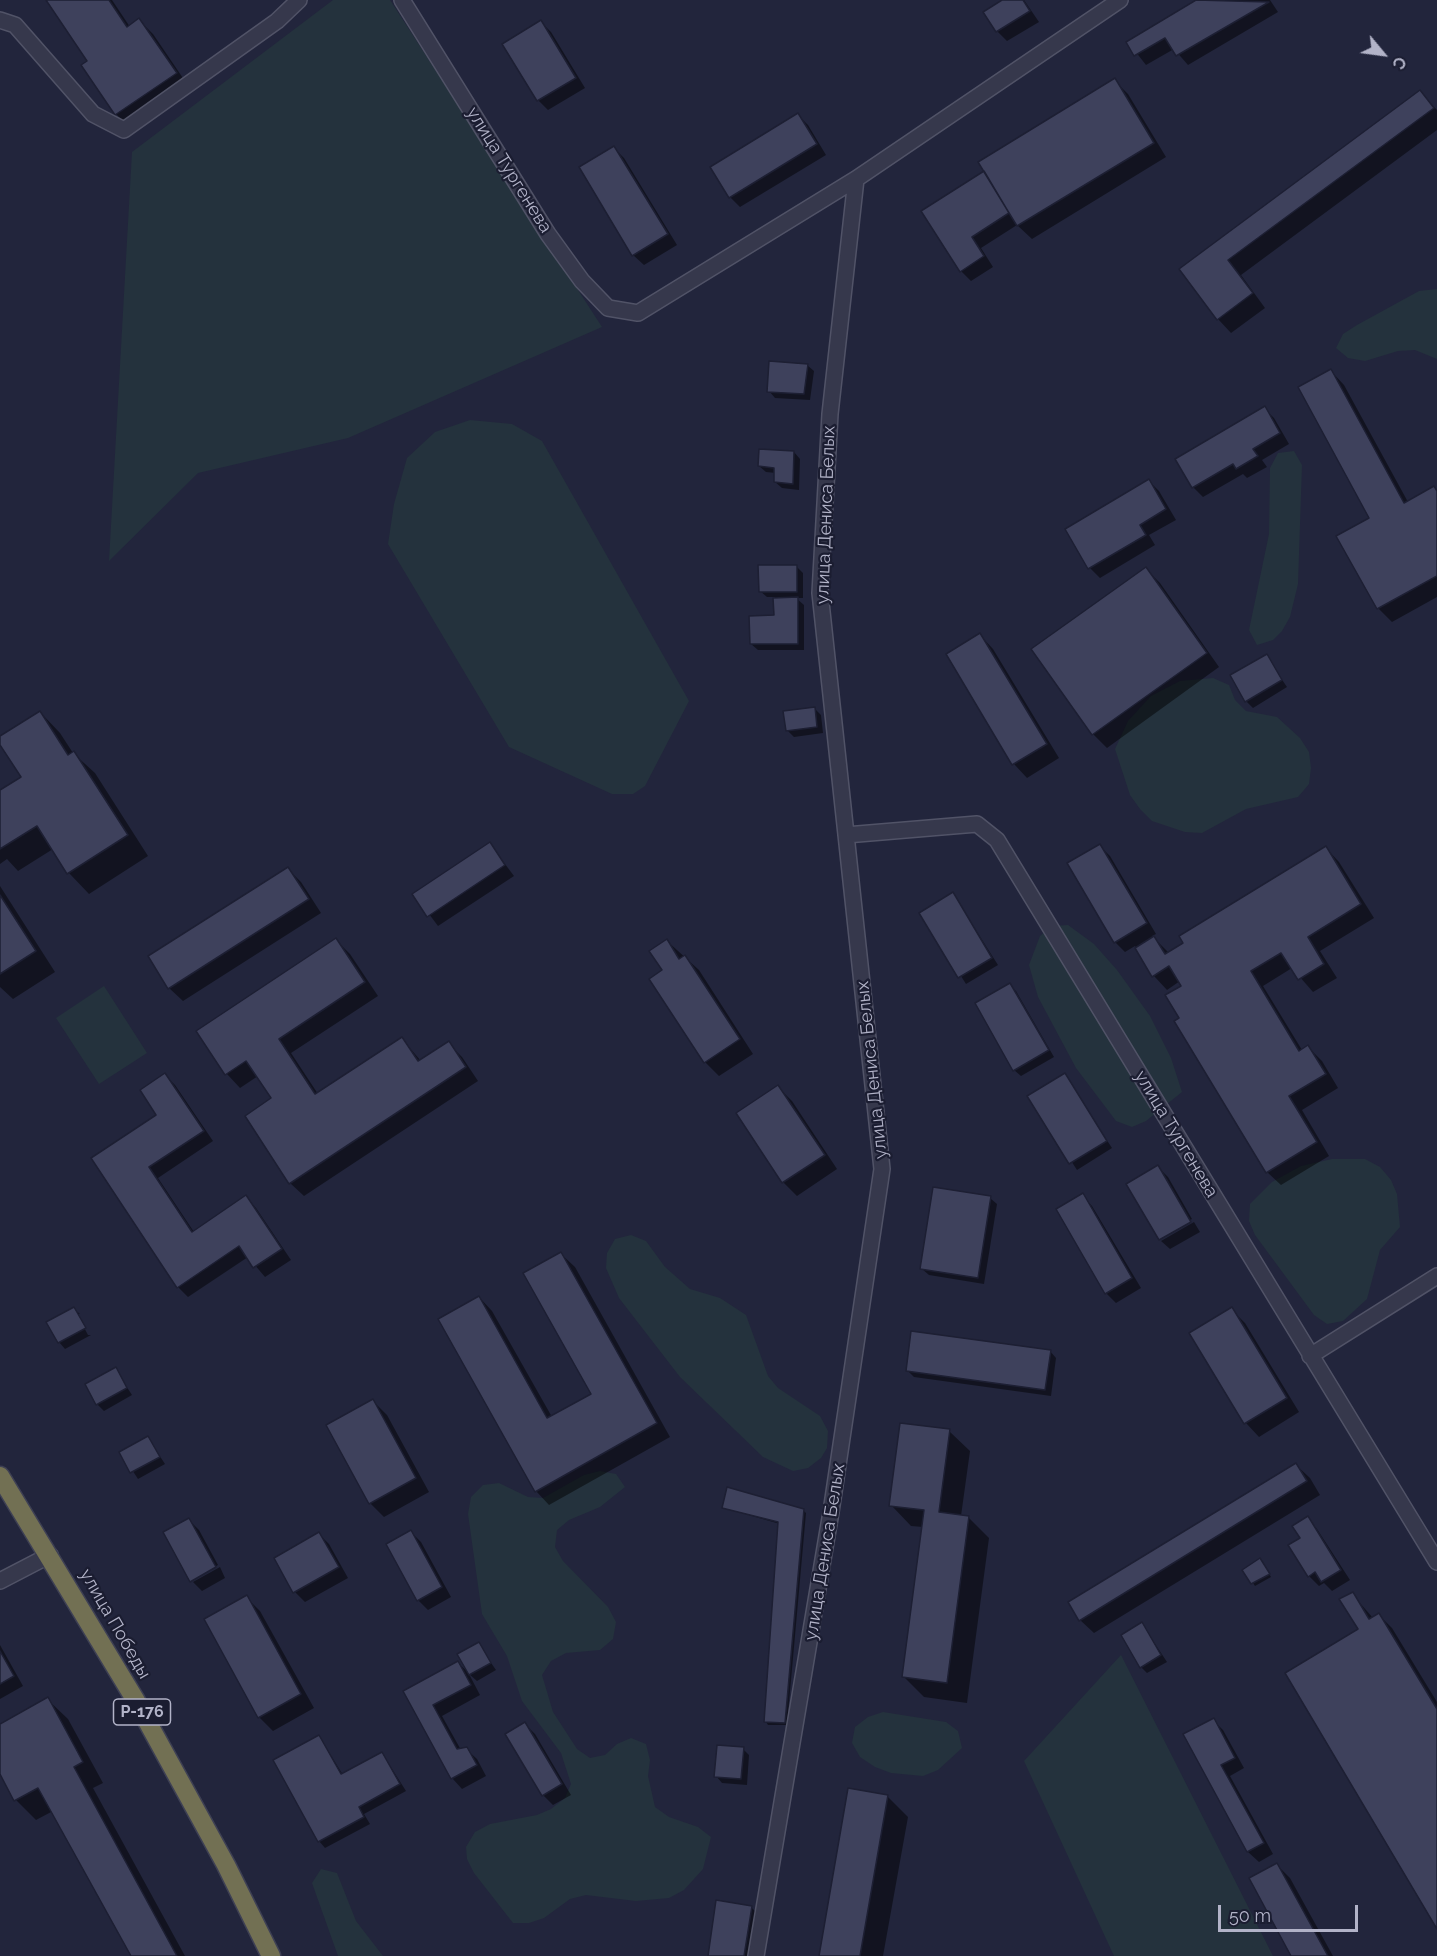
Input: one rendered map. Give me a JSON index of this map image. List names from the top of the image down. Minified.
{"streets":{"highway":["улица Победы","Р-176"],"street":["улица Тургенева","улица Дениса Белых"]},"crossings":[["улица Тургенева","улица Дениса Белых"]],"scale_bar":"50 m","north":"bottom right"}
